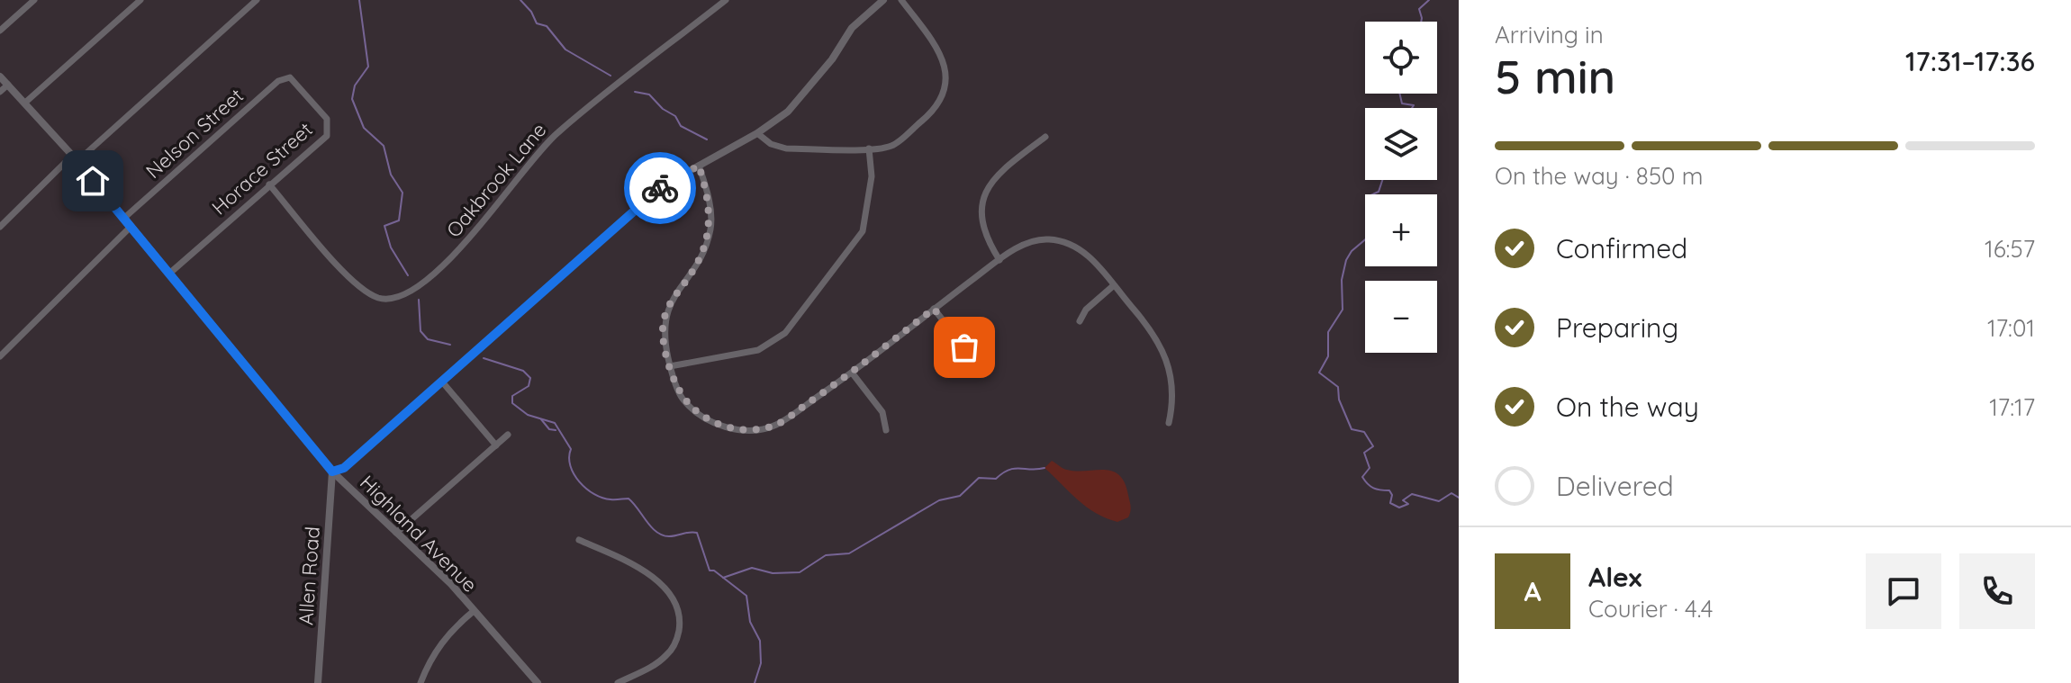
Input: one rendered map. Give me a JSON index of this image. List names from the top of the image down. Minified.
{"streets":{"street":["Nelson Street","Horace Street","Oakbrook Lane","Highland Avenue","Allen Road"]},"crossings":[["Nelson Street","Horace Street"],["Nelson Street","Highland Avenue"],["Horace Street","Oakbrook Lane"],["Horace Street","Highland Avenue"],["Highland Avenue","Allen Road"]],"page":{"heading":["5 min","Arriving in","17:31–17:36"],"panel":["Alex","Courier · 4.4"],"map_buttons":["+","−"],"bar":"On the way · 850 m","list":[["Confirmed","16:57"],["Preparing","17:01"],["On the way","17:17"],"Delivered"],"round":"A"}}
